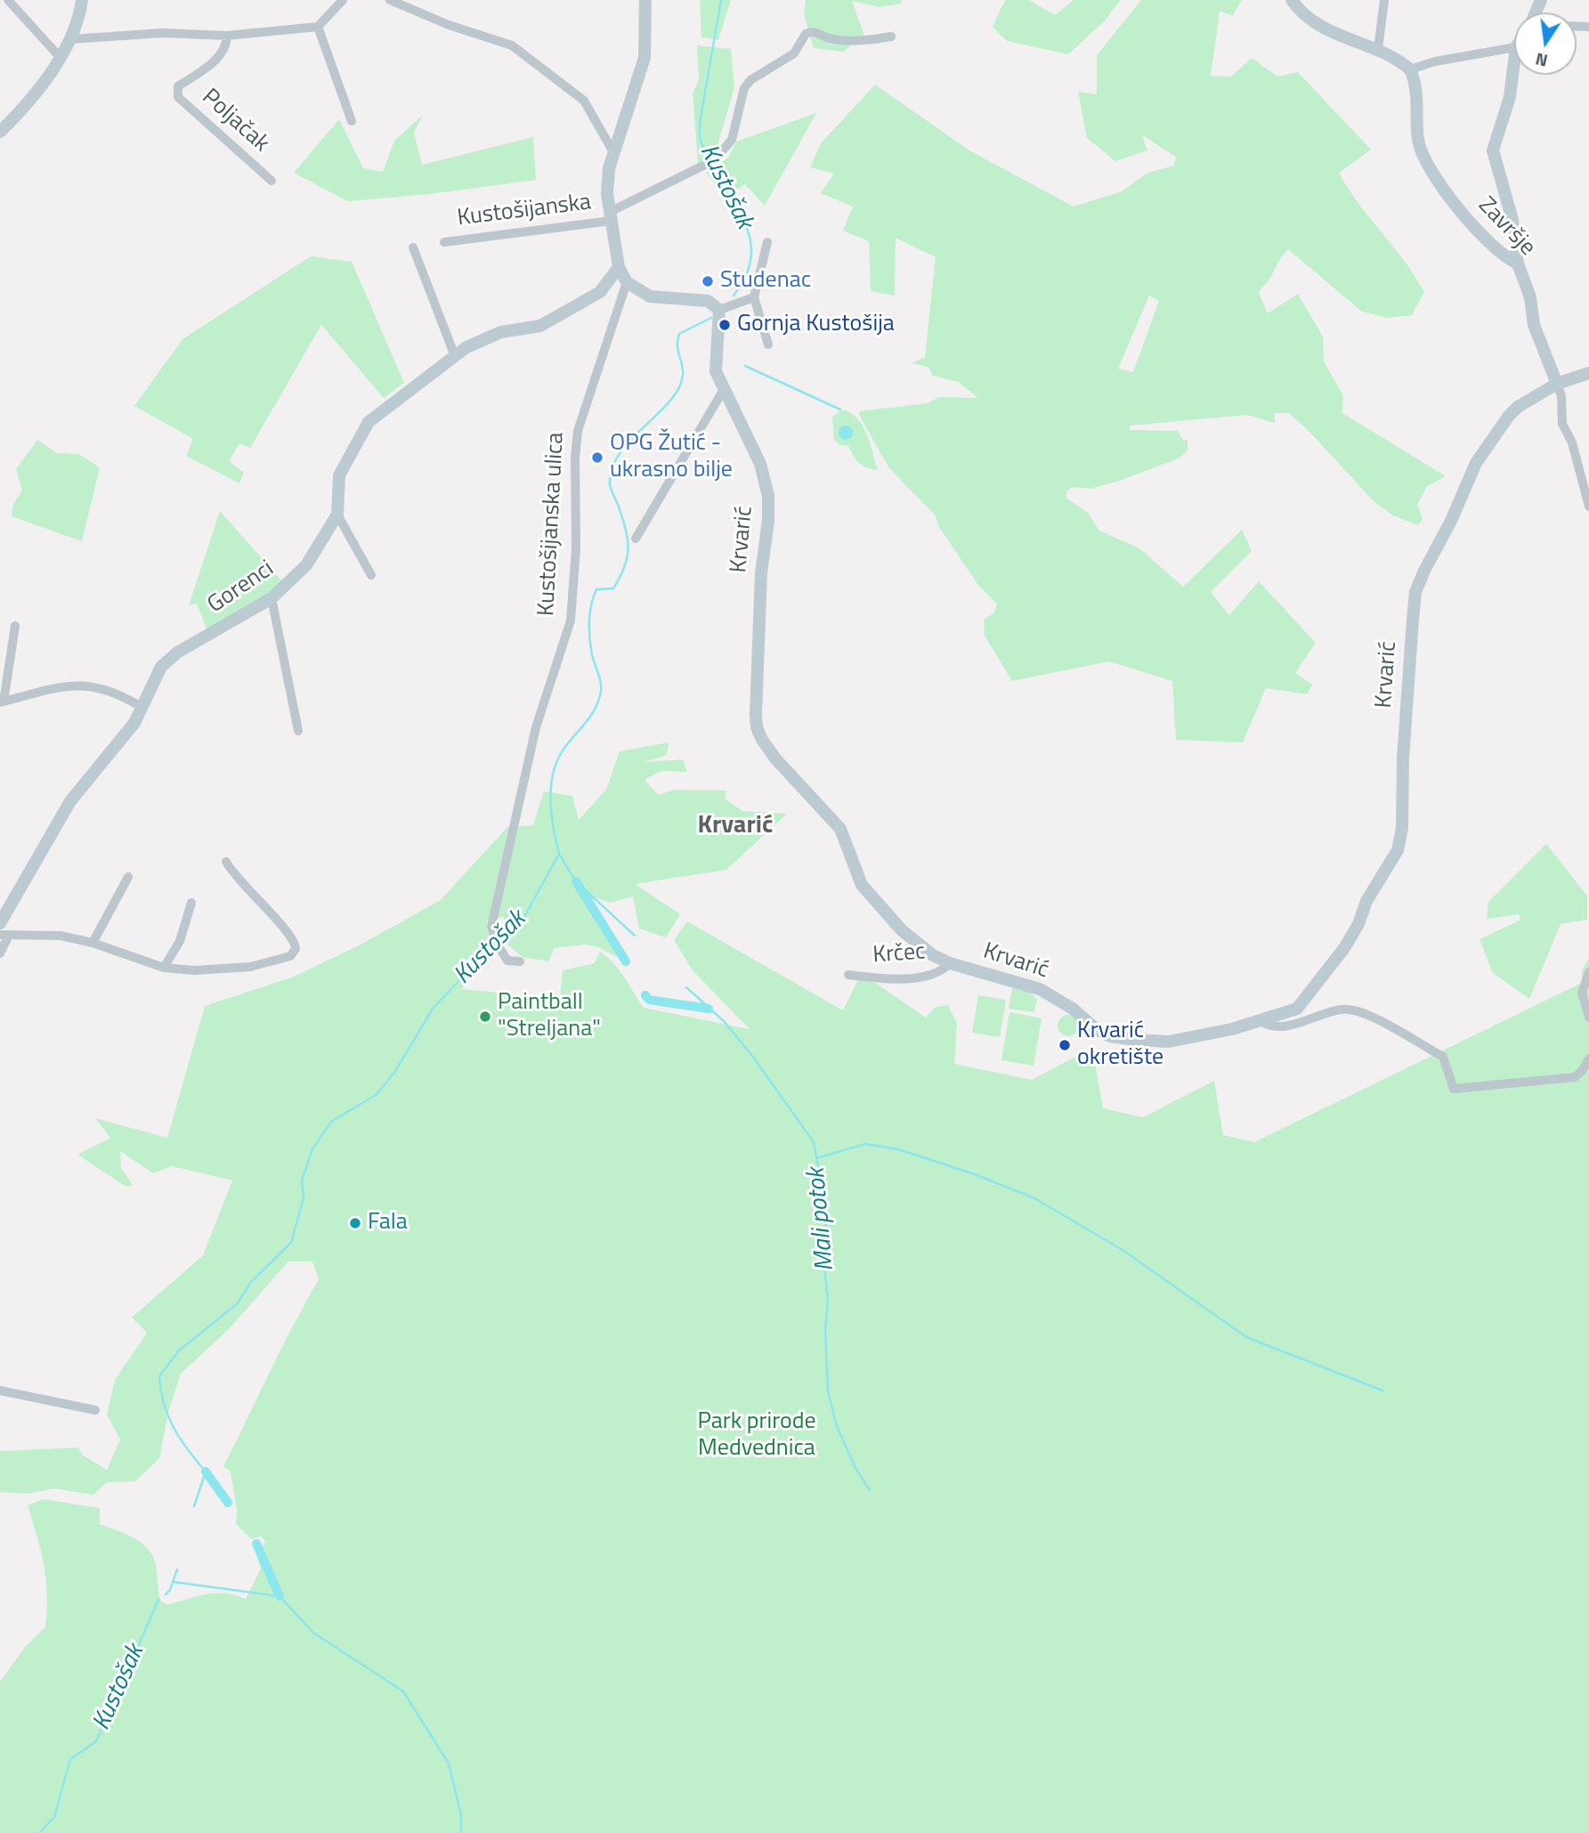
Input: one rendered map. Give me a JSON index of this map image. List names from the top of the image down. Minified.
{"streets":{"street":["Poljačak","Kustošijanska","Završje","Kustošijanska ulica","Krvarić","Gorenci","Krčec"]},"crossings":[["Završje","Krvarić"],["Krvarić","Krčec"]],"districts":["Krvarić"],"water":["Kustošak","Mali potok"],"parks":["Park prirode Medvednica"],"places":["Studenac","Gornja Kustošija","OPG Žutić - ukrasno bilje","Paintball \"Streljana\"","Krvarić okretište","Fala"],"north":"bottom"}
